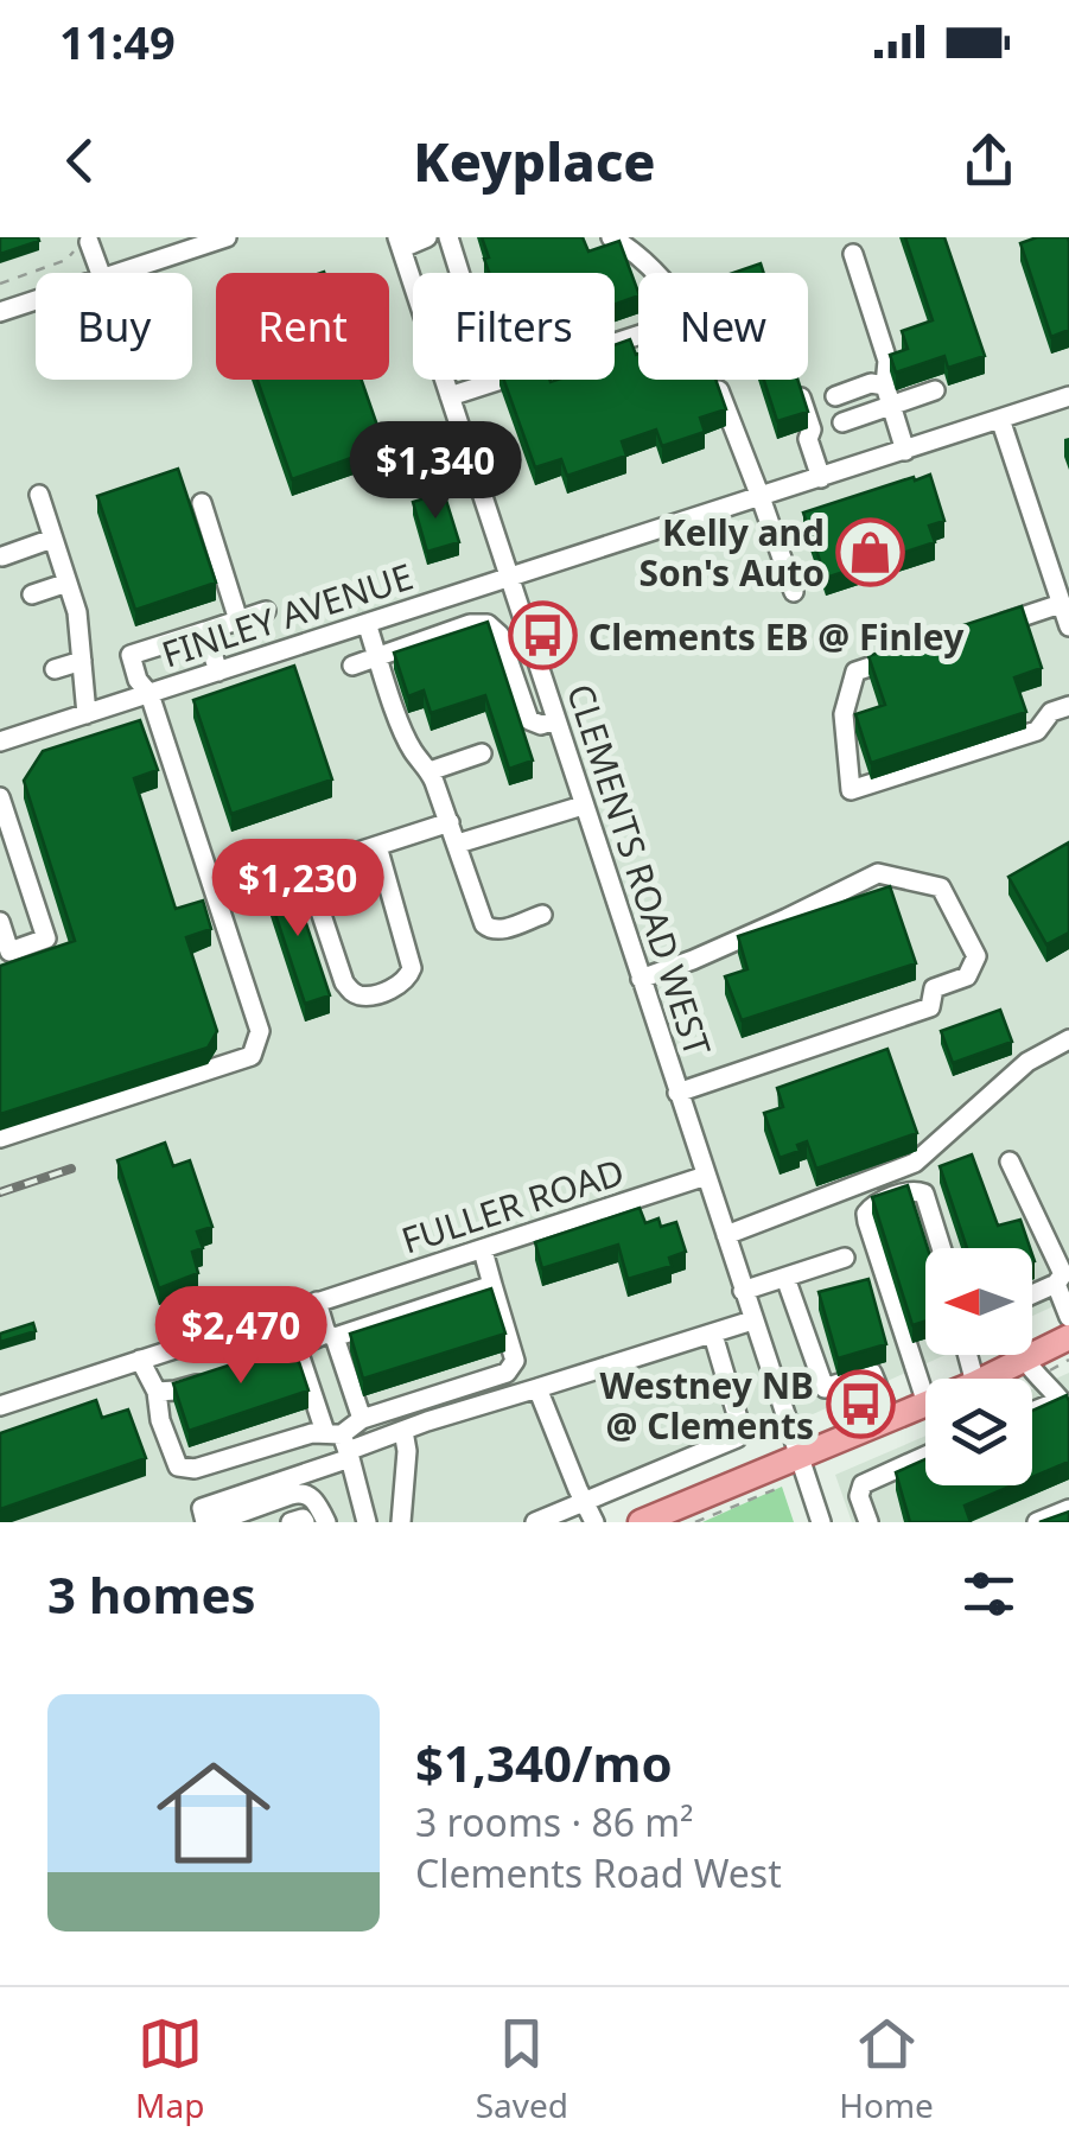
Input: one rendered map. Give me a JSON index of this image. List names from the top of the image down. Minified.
{"streets":{"street":["FINLEY AVENUE","CLEMENTS ROAD WEST","FULLER ROAD"]},"crossings":[["FINLEY AVENUE","CLEMENTS ROAD WEST"],["CLEMENTS ROAD WEST","FULLER ROAD"]],"places":{"shop":["Kelly and Son's Auto"],"bus stop":["Clements EB @ Finley","Westney NB @ Clements"]},"north":"left","page":{"status":"11:49","header":"Keyplace","chip":["Buy","Rent","Filters","New"],"price":["$1,340","$1,230","$2,470"],"heading":"3 homes","list":[{"name":"$1,340/mo","note":"3 rooms · 86 m² · Clements Road West"}],"tabs":["Map","Saved","Home"]}}
